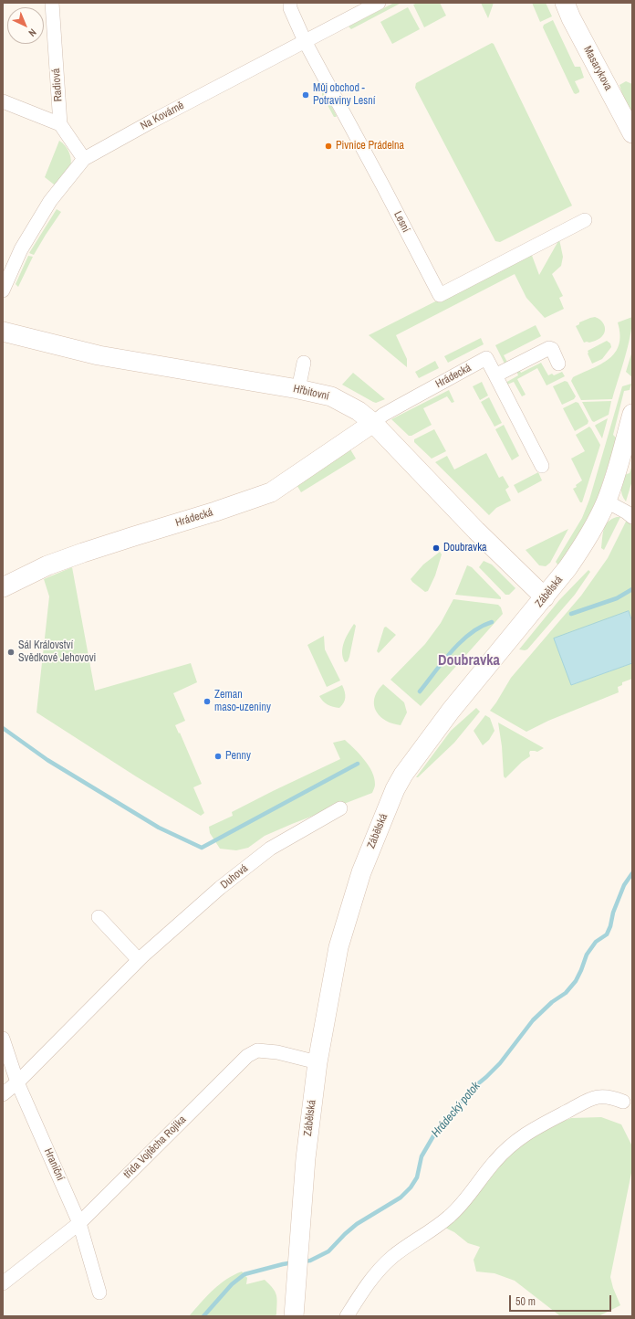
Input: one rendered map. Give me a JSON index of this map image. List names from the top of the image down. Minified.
{"streets":{"main road":["Masarykova","Hrádecká","Hřbitovní","Zábělská"],"street":["Radiová","Na Kovárně","Lesní","Duhová","třída Vojtěcha Rojíka","Hraniční"]},"crossings":[["Na Kovárně","Lesní"],["Hrádecká","Hřbitovní"],["Hřbitovní","Zábělská"],["Zábělská","třída Vojtěcha Rojíka"],["Duhová","Hraniční"],["třída Vojtěcha Rojíka","Hraniční"]],"districts":["Doubravka"],"water":["Hrádecký potok"],"places":["Můj obchod - Potraviny Lesní","Pivnice Prádelna","Doubravka","Sál Království Svědkové Jehovovi","Zeman maso-uzeniny","Penny"],"scale_bar":"50 m","north":"bottom right"}
